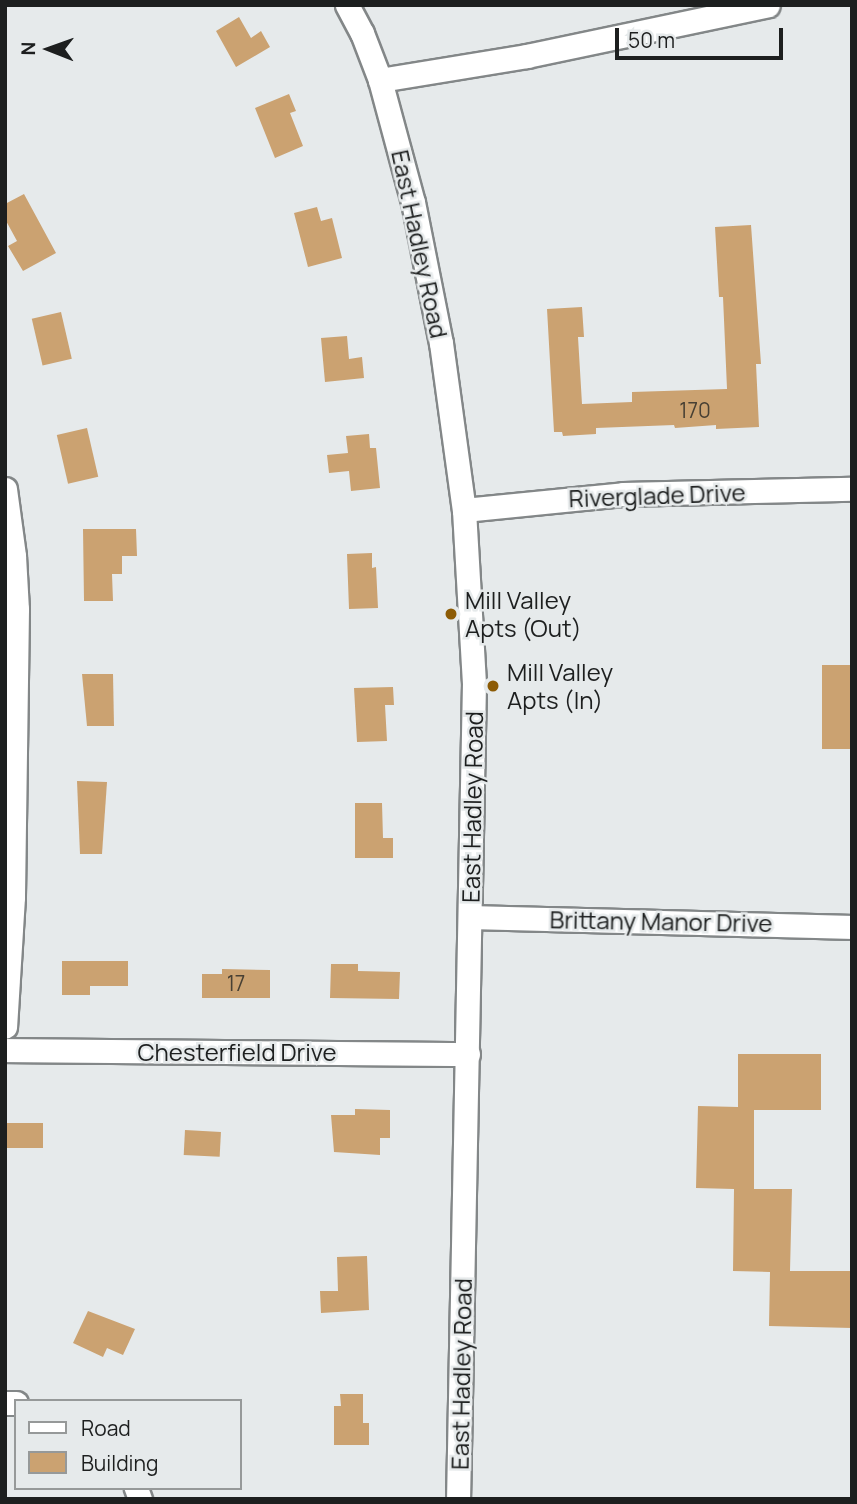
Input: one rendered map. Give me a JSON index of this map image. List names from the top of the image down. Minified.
{"streets":{"street":["East Hadley Road","Riverglade Drive","Brittany Manor Drive","Chesterfield Drive"]},"crossings":[["East Hadley Road","Riverglade Drive"],["East Hadley Road","Brittany Manor Drive"],["East Hadley Road","Chesterfield Drive"]],"places":["Mill Valley Apts (Out)","Mill Valley Apts (In)"],"house_numbers":["170","17"],"legend":["Road","Building"],"scale_bar":"50 m","north":"left"}
